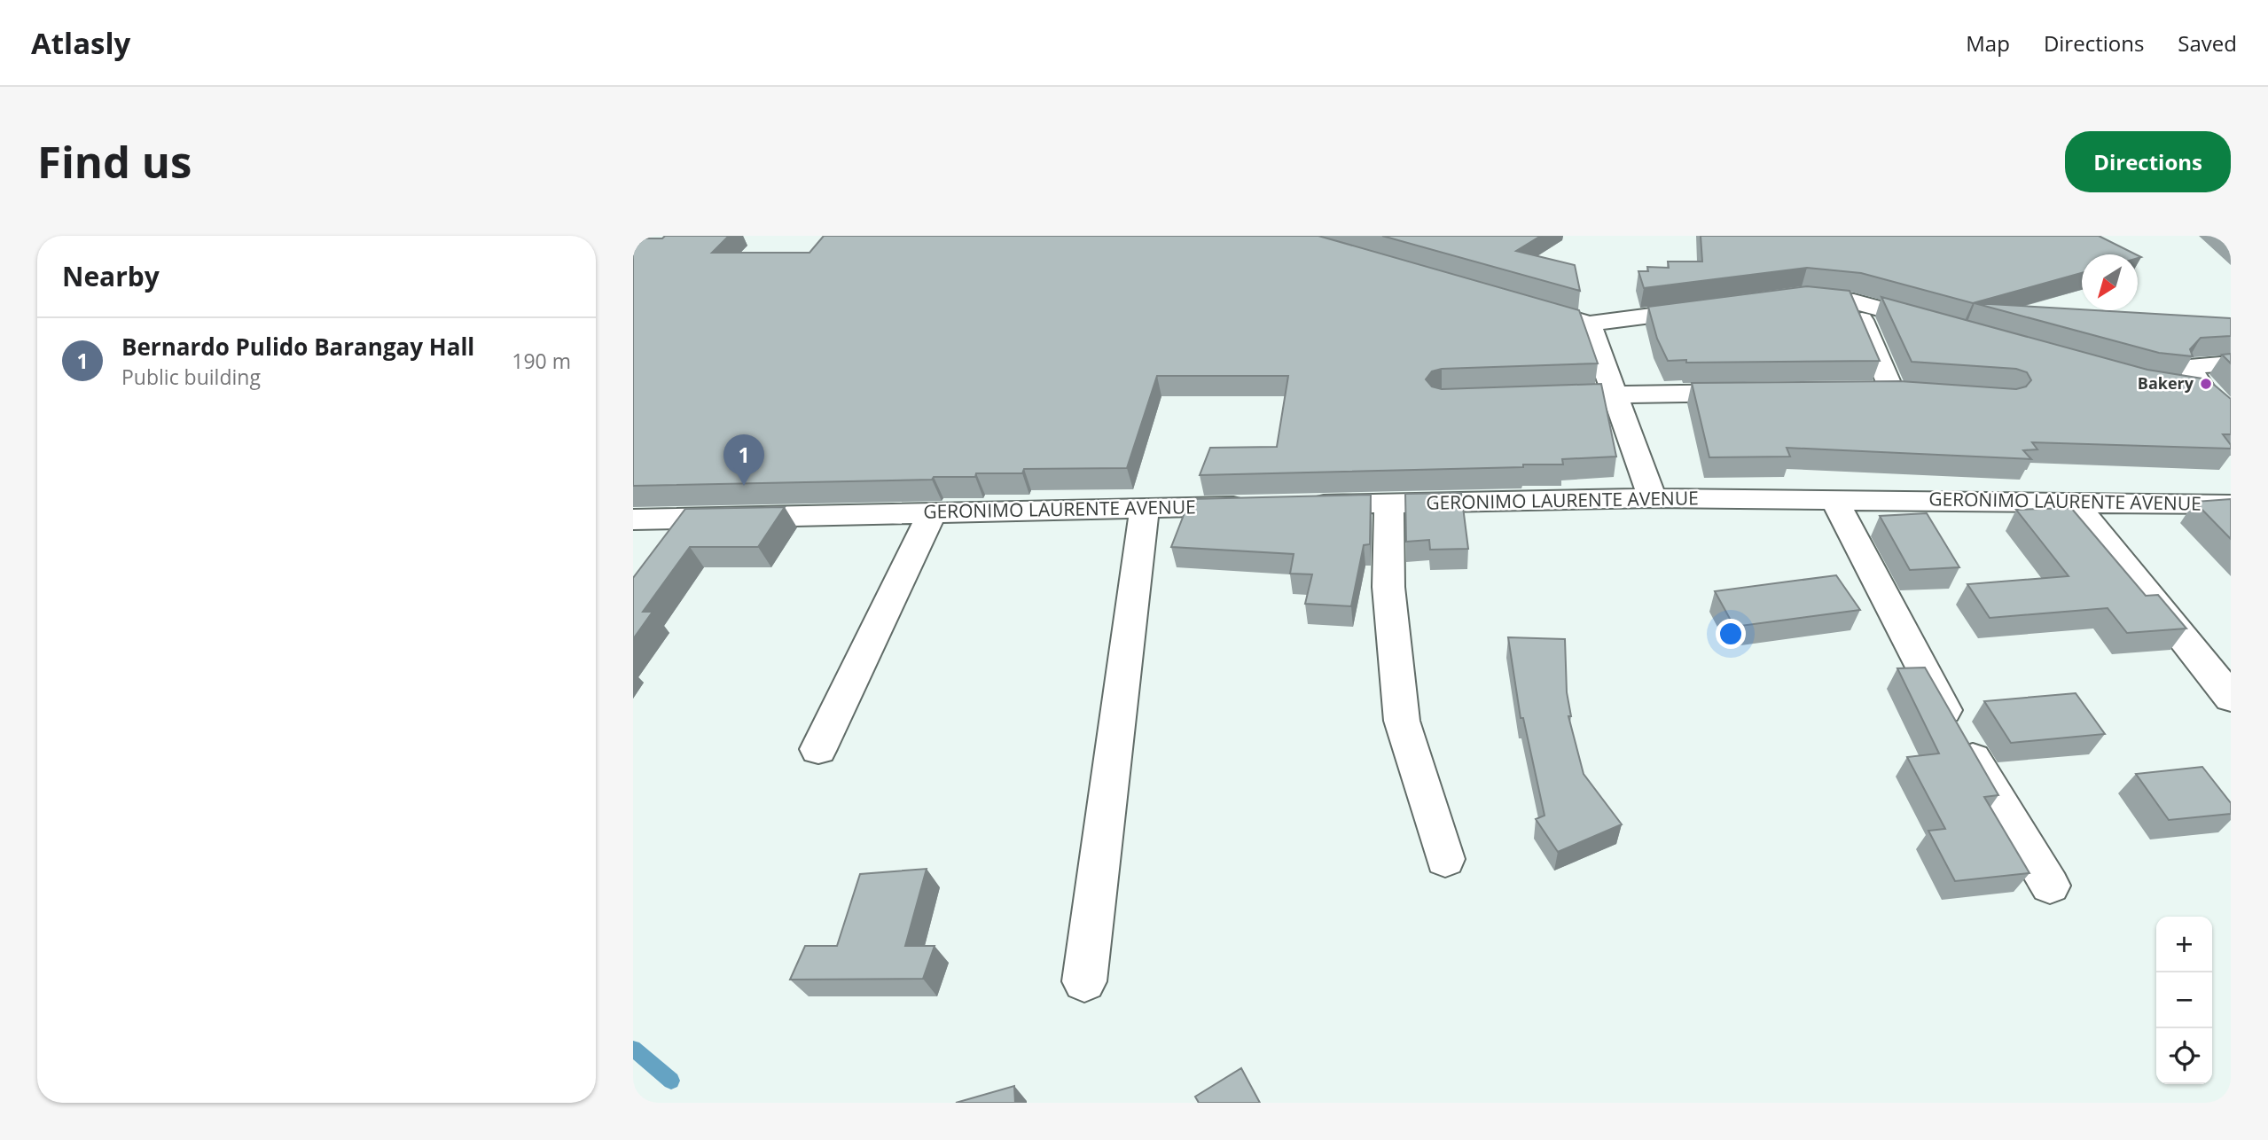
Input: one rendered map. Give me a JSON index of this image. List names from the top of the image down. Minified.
{"streets":{"street":["GERONIMO LAURENTE AVENUE"]},"places":["Bakery"],"north":"bottom left","page":{"header":"Atlasly","nav":["Map","Directions","Saved"],"buttons":"Directions","title":"Find us","heading":"Nearby","list":[{"mark":"1","name":"Bernardo Pulido Barangay Hall","note":"Public building","value":"190 m"}],"pins":"1","map_buttons":["+","−"]}}
